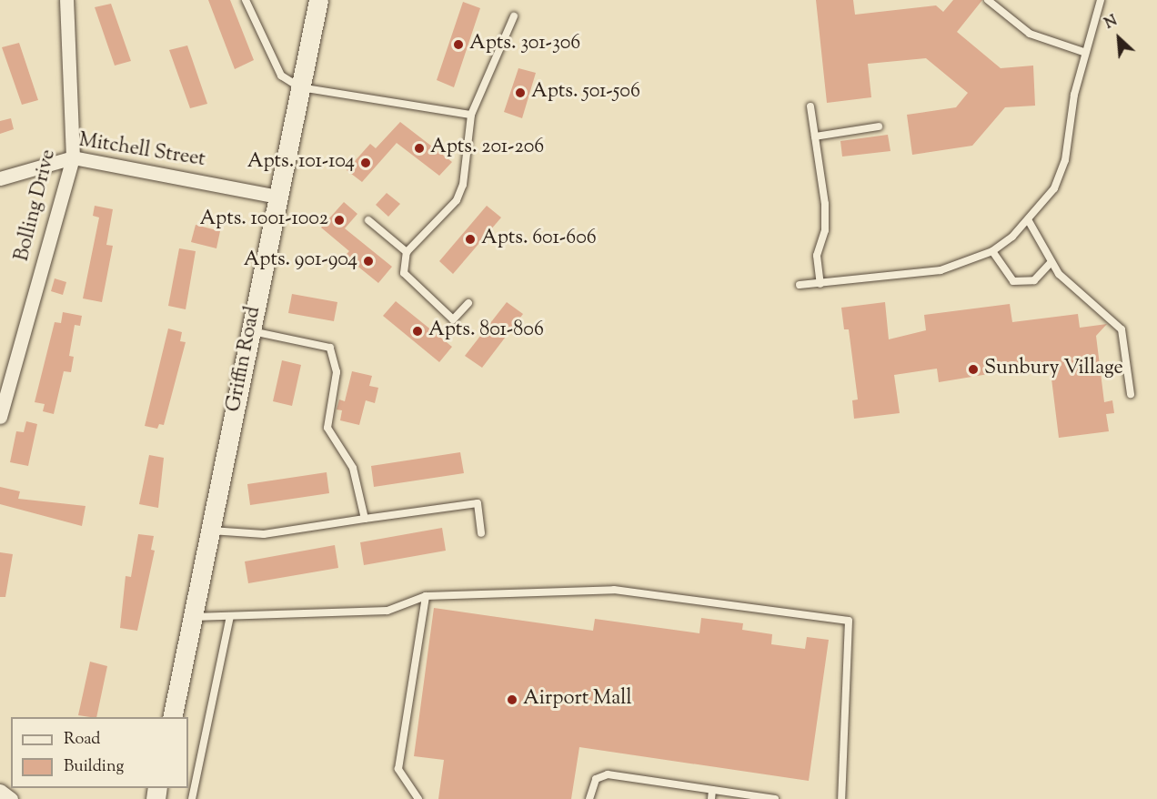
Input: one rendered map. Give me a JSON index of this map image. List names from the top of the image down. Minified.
{"streets":{"main road":["Griffin Road"],"street":["Mitchell Street","Bolling Drive"]},"crossings":[["Mitchell Street","Bolling Drive"],["Mitchell Street","Griffin Road"]],"places":["Apts. 301-306","Apts. 501-506","Apts. 201-206","Apts. 101-104","Apts. 1001-1002","Apts. 601-606","Apts. 901-904","Apts. 801-806","Sunbury Village","Airport Mall"],"legend":["Road","Building"],"north":"top left"}
